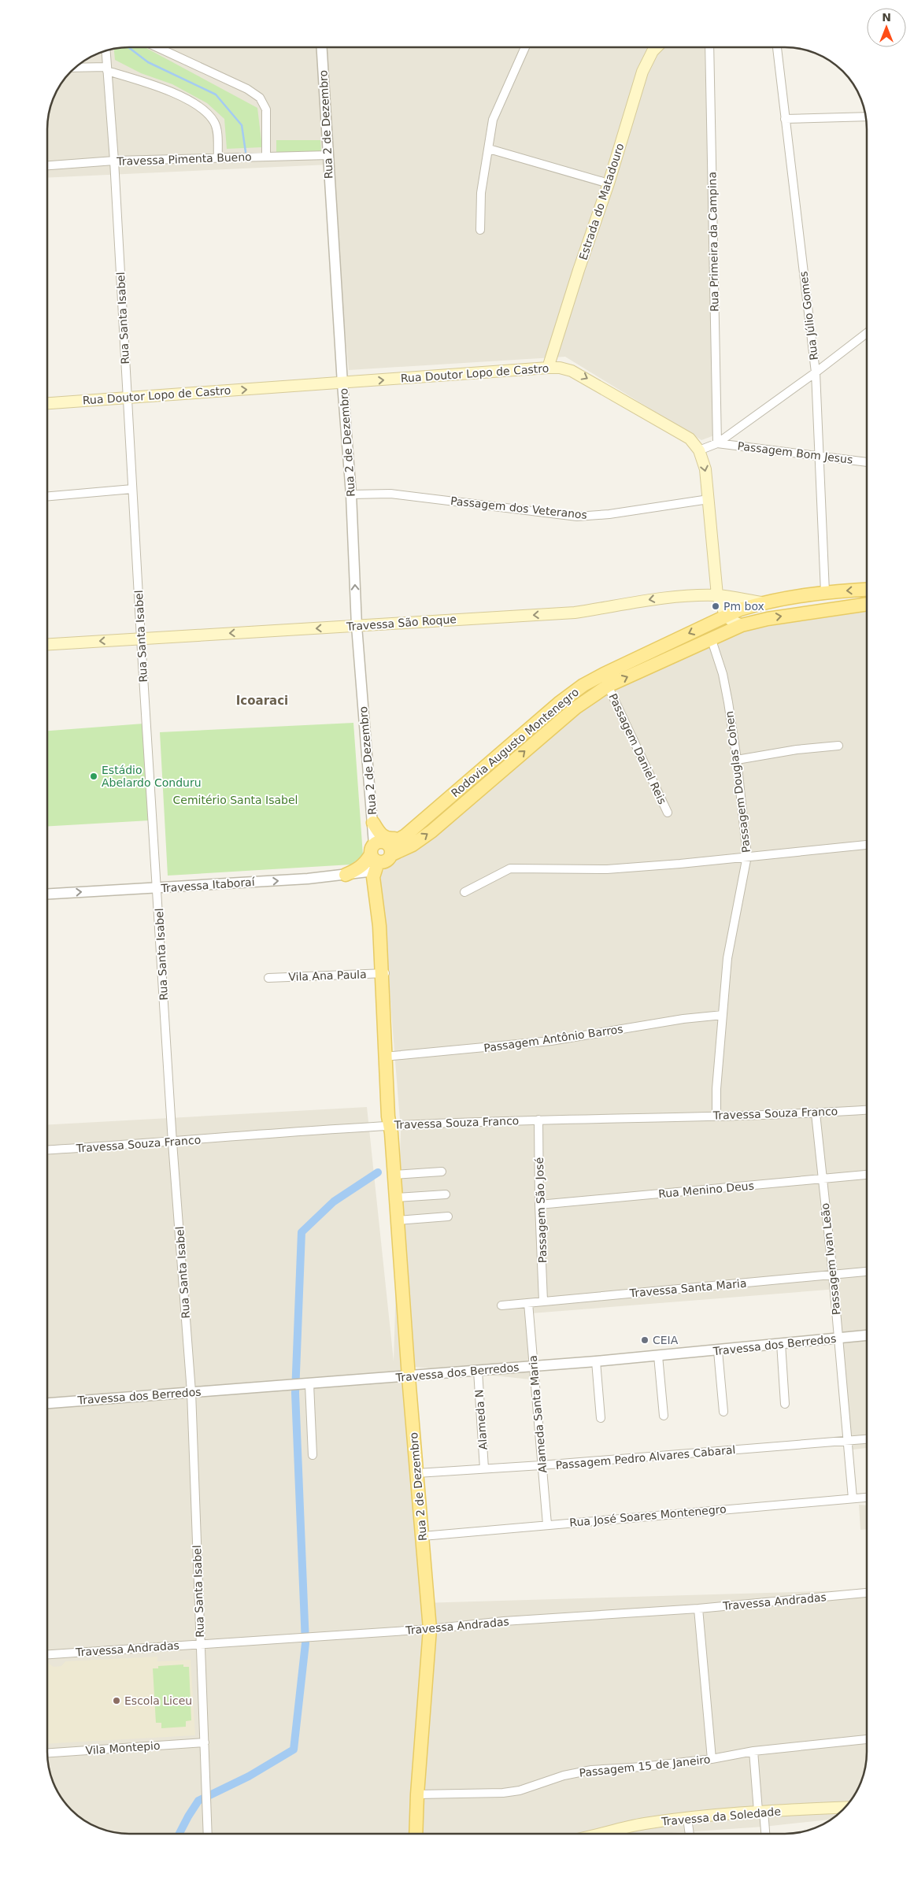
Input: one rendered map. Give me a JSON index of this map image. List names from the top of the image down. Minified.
{"streets":{"main road":["Rua 2 de Dezembro","Estrada do Matadouro","Rua Doutor Lopo de Castro","Travessa São Roque","Rodovia Augusto Montenegro","Travessa da Soledade"],"street":["Travessa Pimenta Bueno","Rua Primeira da Campina","Rua Júlio Gomes","Rua Santa Isabel","Passagem Bom Jesus","Passagem dos Veteranos","Passagem Daniel Reis","Passagem Douglas Cohen","Travessa Itaboraí","Vila Ana Paula","Passagem Antônio Barros","Travessa Souza Franco","Rua Menino Deus","Passagem São José","Passagem Ivan Leão","Travessa Santa Maria","Travessa dos Berredos","Alameda Santa Maria","Alameda N","Passagem Pedro Alvares Cabaral","Rua José Soares Montenegro","Travessa Andradas","Vila Montepio","Passagem 15 de Janeiro"]},"crossings":[["Rua 2 de Dezembro","Travessa Pimenta Bueno"],["Rua 2 de Dezembro","Rua Doutor Lopo de Castro"],["Rua 2 de Dezembro","Passagem dos Veteranos"],["Rua 2 de Dezembro","Travessa São Roque"],["Rua 2 de Dezembro","Vila Ana Paula"],["Rua 2 de Dezembro","Passagem Antônio Barros"],["Rua 2 de Dezembro","Travessa Souza Franco"],["Rua 2 de Dezembro","Travessa dos Berredos"],["Rua 2 de Dezembro","Passagem Pedro Alvares Cabaral"],["Rua 2 de Dezembro","Rua José Soares Montenegro"],["Rua 2 de Dezembro","Travessa Andradas"],["Rua 2 de Dezembro","Passagem 15 de Janeiro"],["Travessa Pimenta Bueno","Rua Santa Isabel"],["Estrada do Matadouro","Rua Doutor Lopo de Castro"],["Rua Primeira da Campina","Passagem Bom Jesus"],["Rua Júlio Gomes","Passagem Bom Jesus"],["Rua Júlio Gomes","Rodovia Augusto Montenegro"],["Rua Santa Isabel","Rua Doutor Lopo de Castro"],["Rua Santa Isabel","Travessa São Roque"],["Rua Santa Isabel","Travessa Itaboraí"],["Rua Santa Isabel","Travessa Souza Franco"],["Rua Santa Isabel","Travessa dos Berredos"],["Rua Santa Isabel","Travessa Andradas"],["Rua Santa Isabel","Vila Montepio"],["Rua Doutor Lopo de Castro","Passagem dos Veteranos"],["Rua Doutor Lopo de Castro","Travessa São Roque"],["Rua Doutor Lopo de Castro","Rodovia Augusto Montenegro"],["Travessa São Roque","Rodovia Augusto Montenegro"],["Rodovia Augusto Montenegro","Passagem Daniel Reis"],["Rodovia Augusto Montenegro","Passagem Douglas Cohen"],["Passagem Douglas Cohen","Passagem Antônio Barros"],["Passagem Douglas Cohen","Travessa Souza Franco"],["Travessa Souza Franco","Passagem São José"],["Travessa Souza Franco","Passagem Ivan Leão"],["Rua Menino Deus","Passagem São José"],["Rua Menino Deus","Passagem Ivan Leão"],["Passagem São José","Travessa Santa Maria"],["Passagem Ivan Leão","Travessa Santa Maria"],["Passagem Ivan Leão","Travessa dos Berredos"],["Passagem Ivan Leão","Passagem Pedro Alvares Cabaral"],["Passagem Ivan Leão","Rua José Soares Montenegro"],["Travessa Santa Maria","Alameda Santa Maria"],["Travessa dos Berredos","Alameda Santa Maria"],["Travessa dos Berredos","Alameda N"],["Alameda Santa Maria","Passagem Pedro Alvares Cabaral"],["Alameda Santa Maria","Rua José Soares Montenegro"],["Alameda N","Passagem Pedro Alvares Cabaral"]],"one_way":["Rua Doutor Lopo de Castro","Travessa São Roque","Travessa Itaboraí"],"districts":["Icoaraci"],"parks":["Cemitério Santa Isabel"],"places":["Pm box","Estádio Abelardo Conduru","CEIA","Escola Liceu"],"north":"top"}
